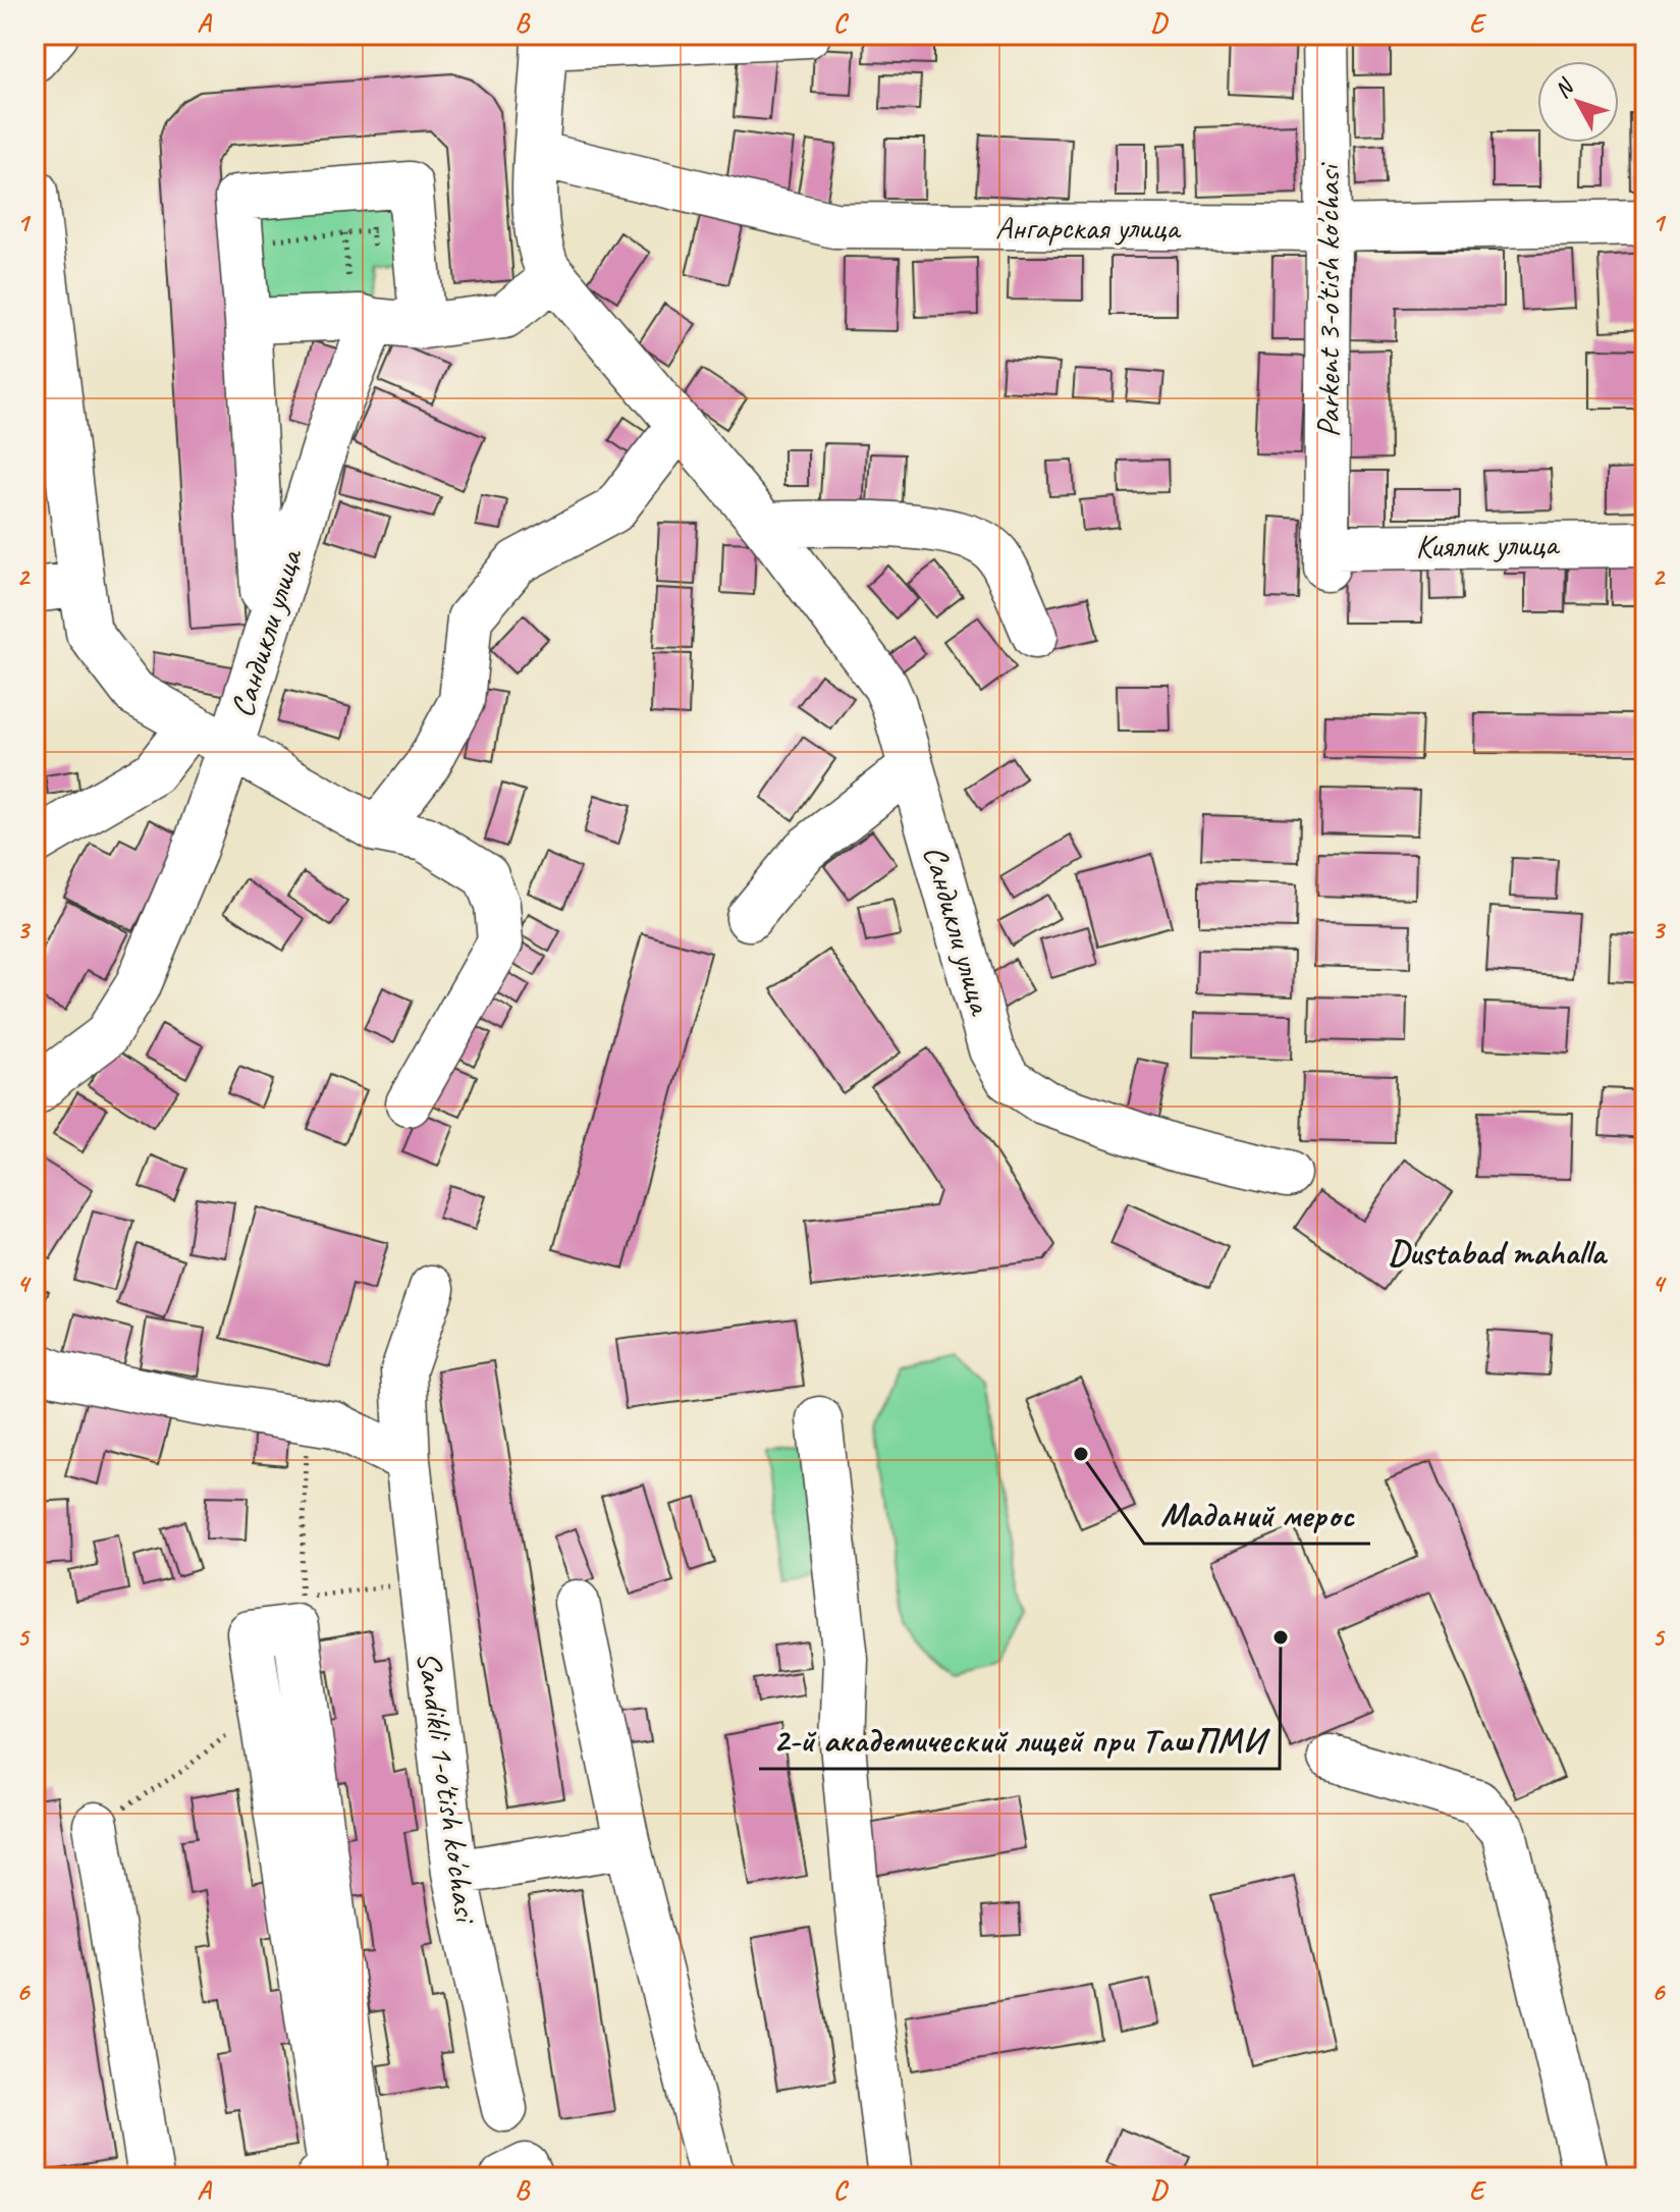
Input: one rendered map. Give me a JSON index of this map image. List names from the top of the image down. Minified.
{"streets":{"street":["Ангарская улица","Parkent 3-o'tish ko'chasi","Киялик улица","Сандикли улица","Sandikli 1-o'tish ko'chasi"]},"crossings":[["Ангарская улица","Parkent 3-o'tish ko'chasi"],["Ангарская улица","Сандикли улица"],["Parkent 3-o'tish ko'chasi","Киялик улица"]],"districts":["Dustabad mahalla"],"places":["Маданий мерос","2-й академический лицей при ТашПМИ"],"north":"top left","grid":{"columns":["A","B","C","D","E"],"rows":["1","2","3","4","5","6"]}}
